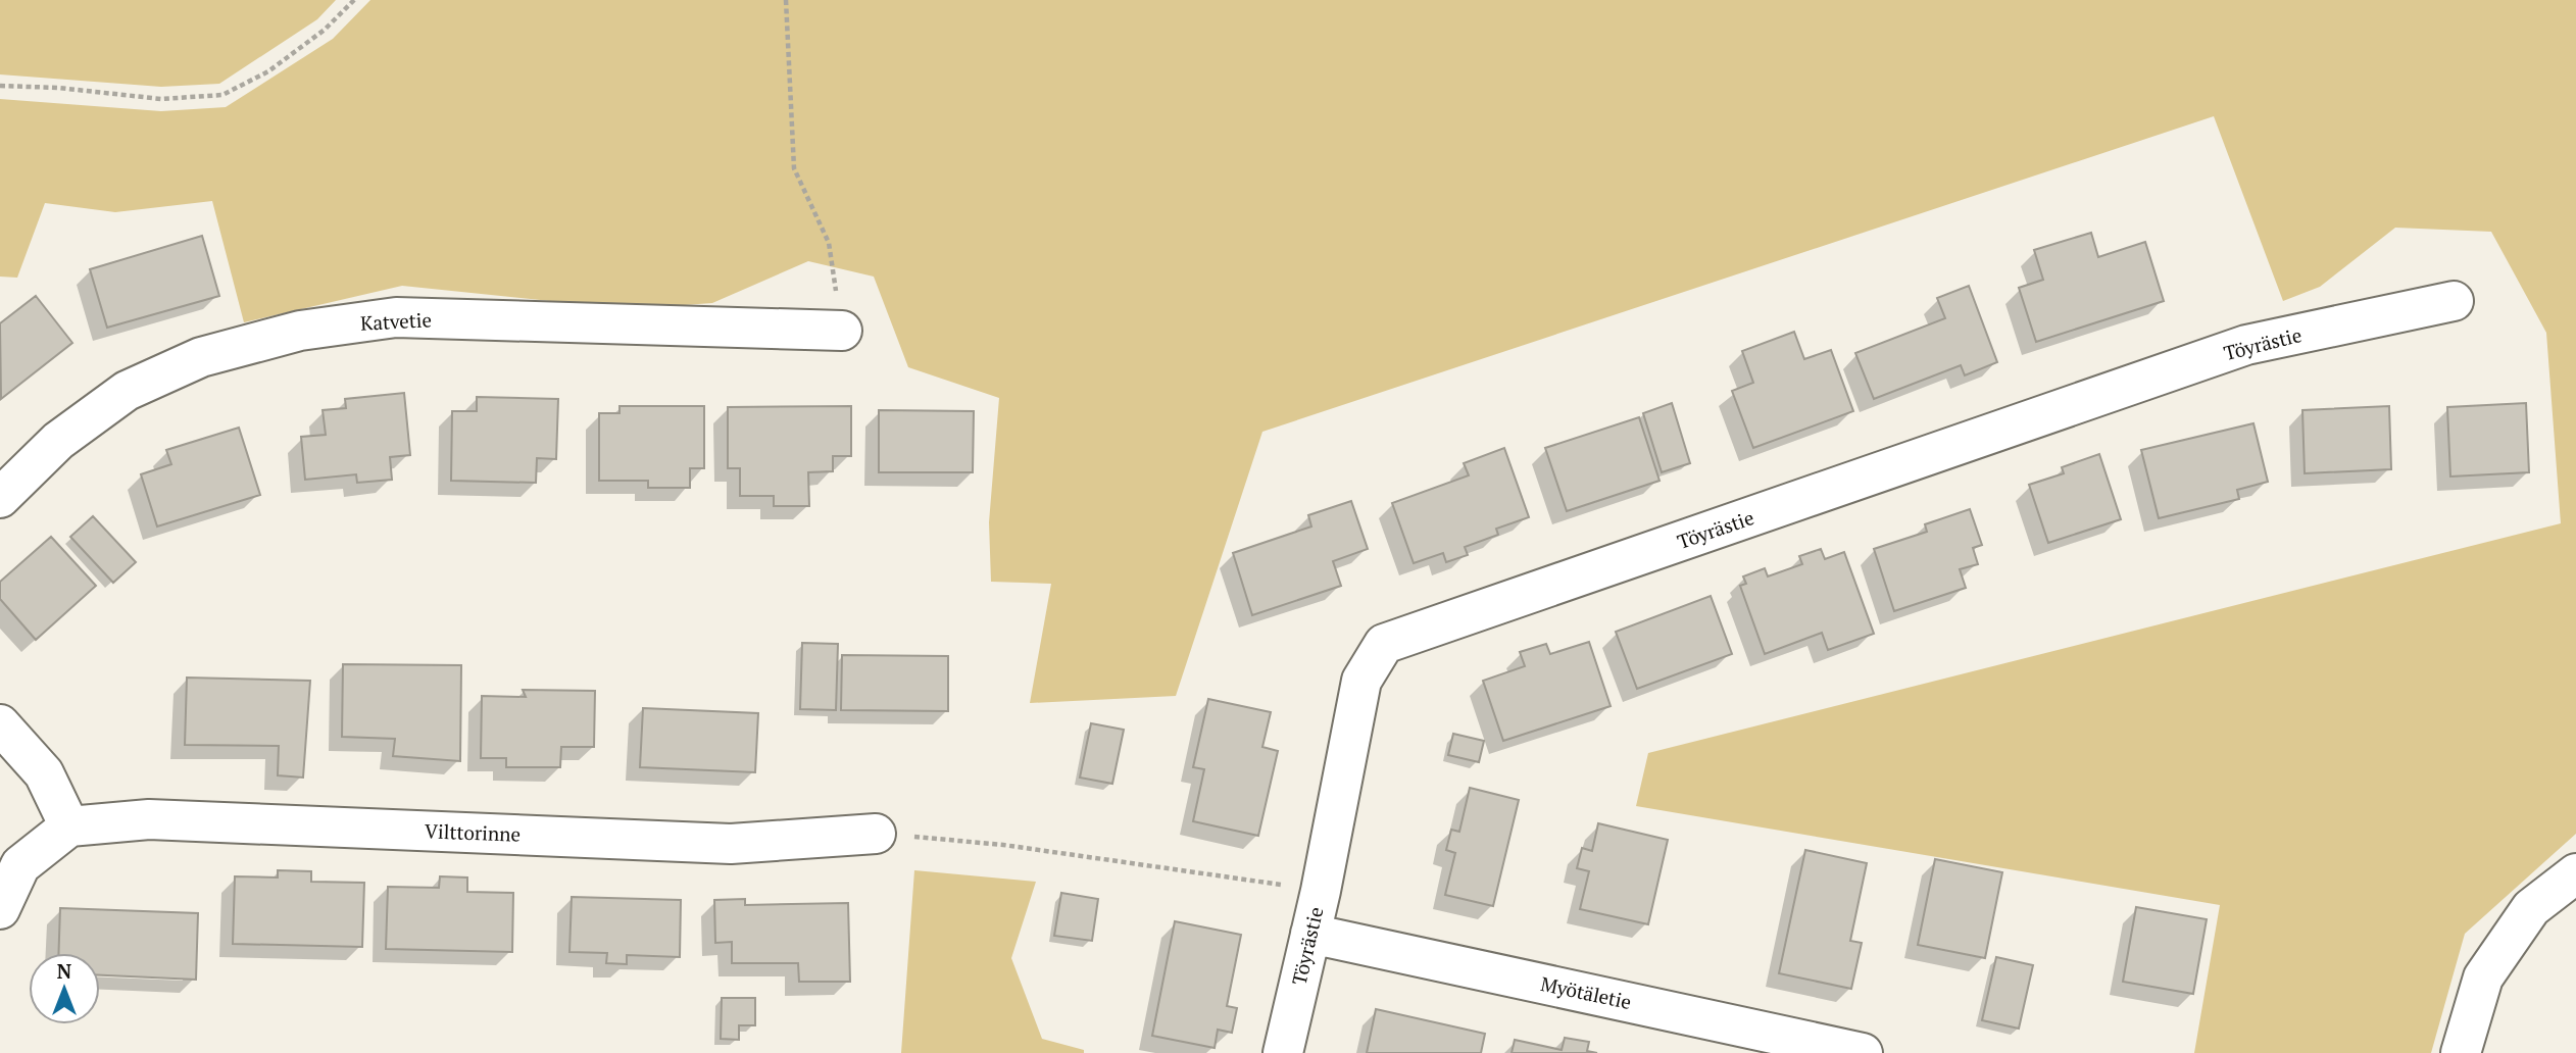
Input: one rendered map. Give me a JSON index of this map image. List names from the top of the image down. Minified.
{"streets":{"street":["Katvetie","Töyrästie","Vilttorinne","Myötäletie"]},"crossings":[["Töyrästie","Myötäletie"]],"north":"top"}
